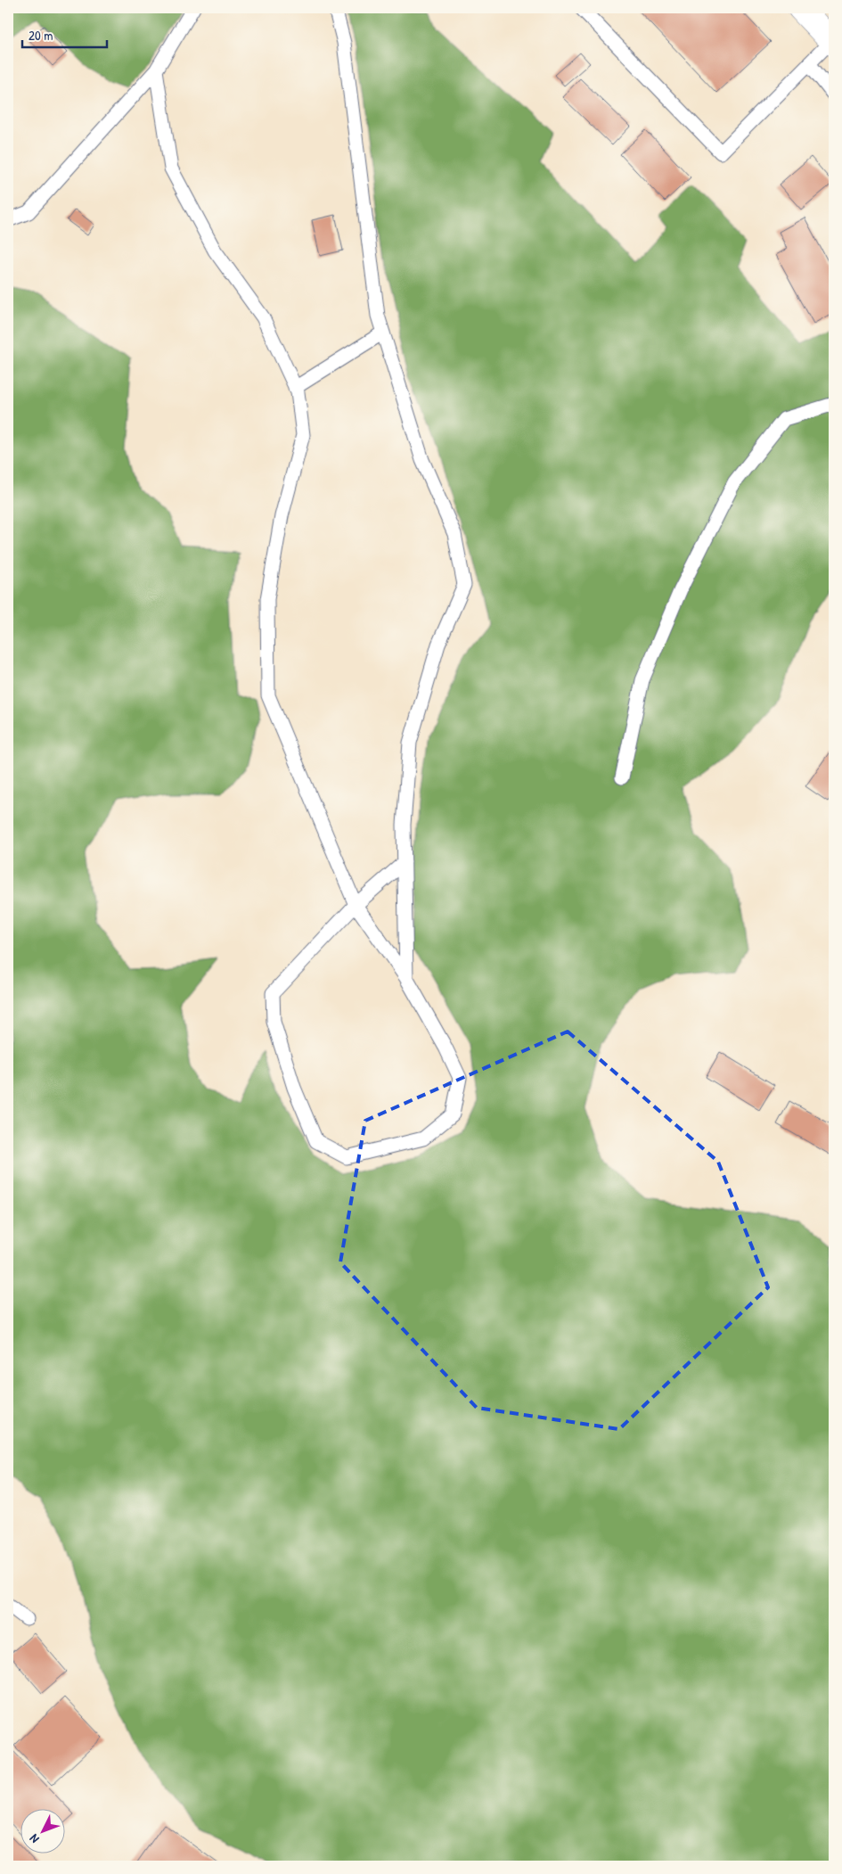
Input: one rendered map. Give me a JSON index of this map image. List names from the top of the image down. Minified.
{"scale_bar":"20 m","north":"bottom left"}
